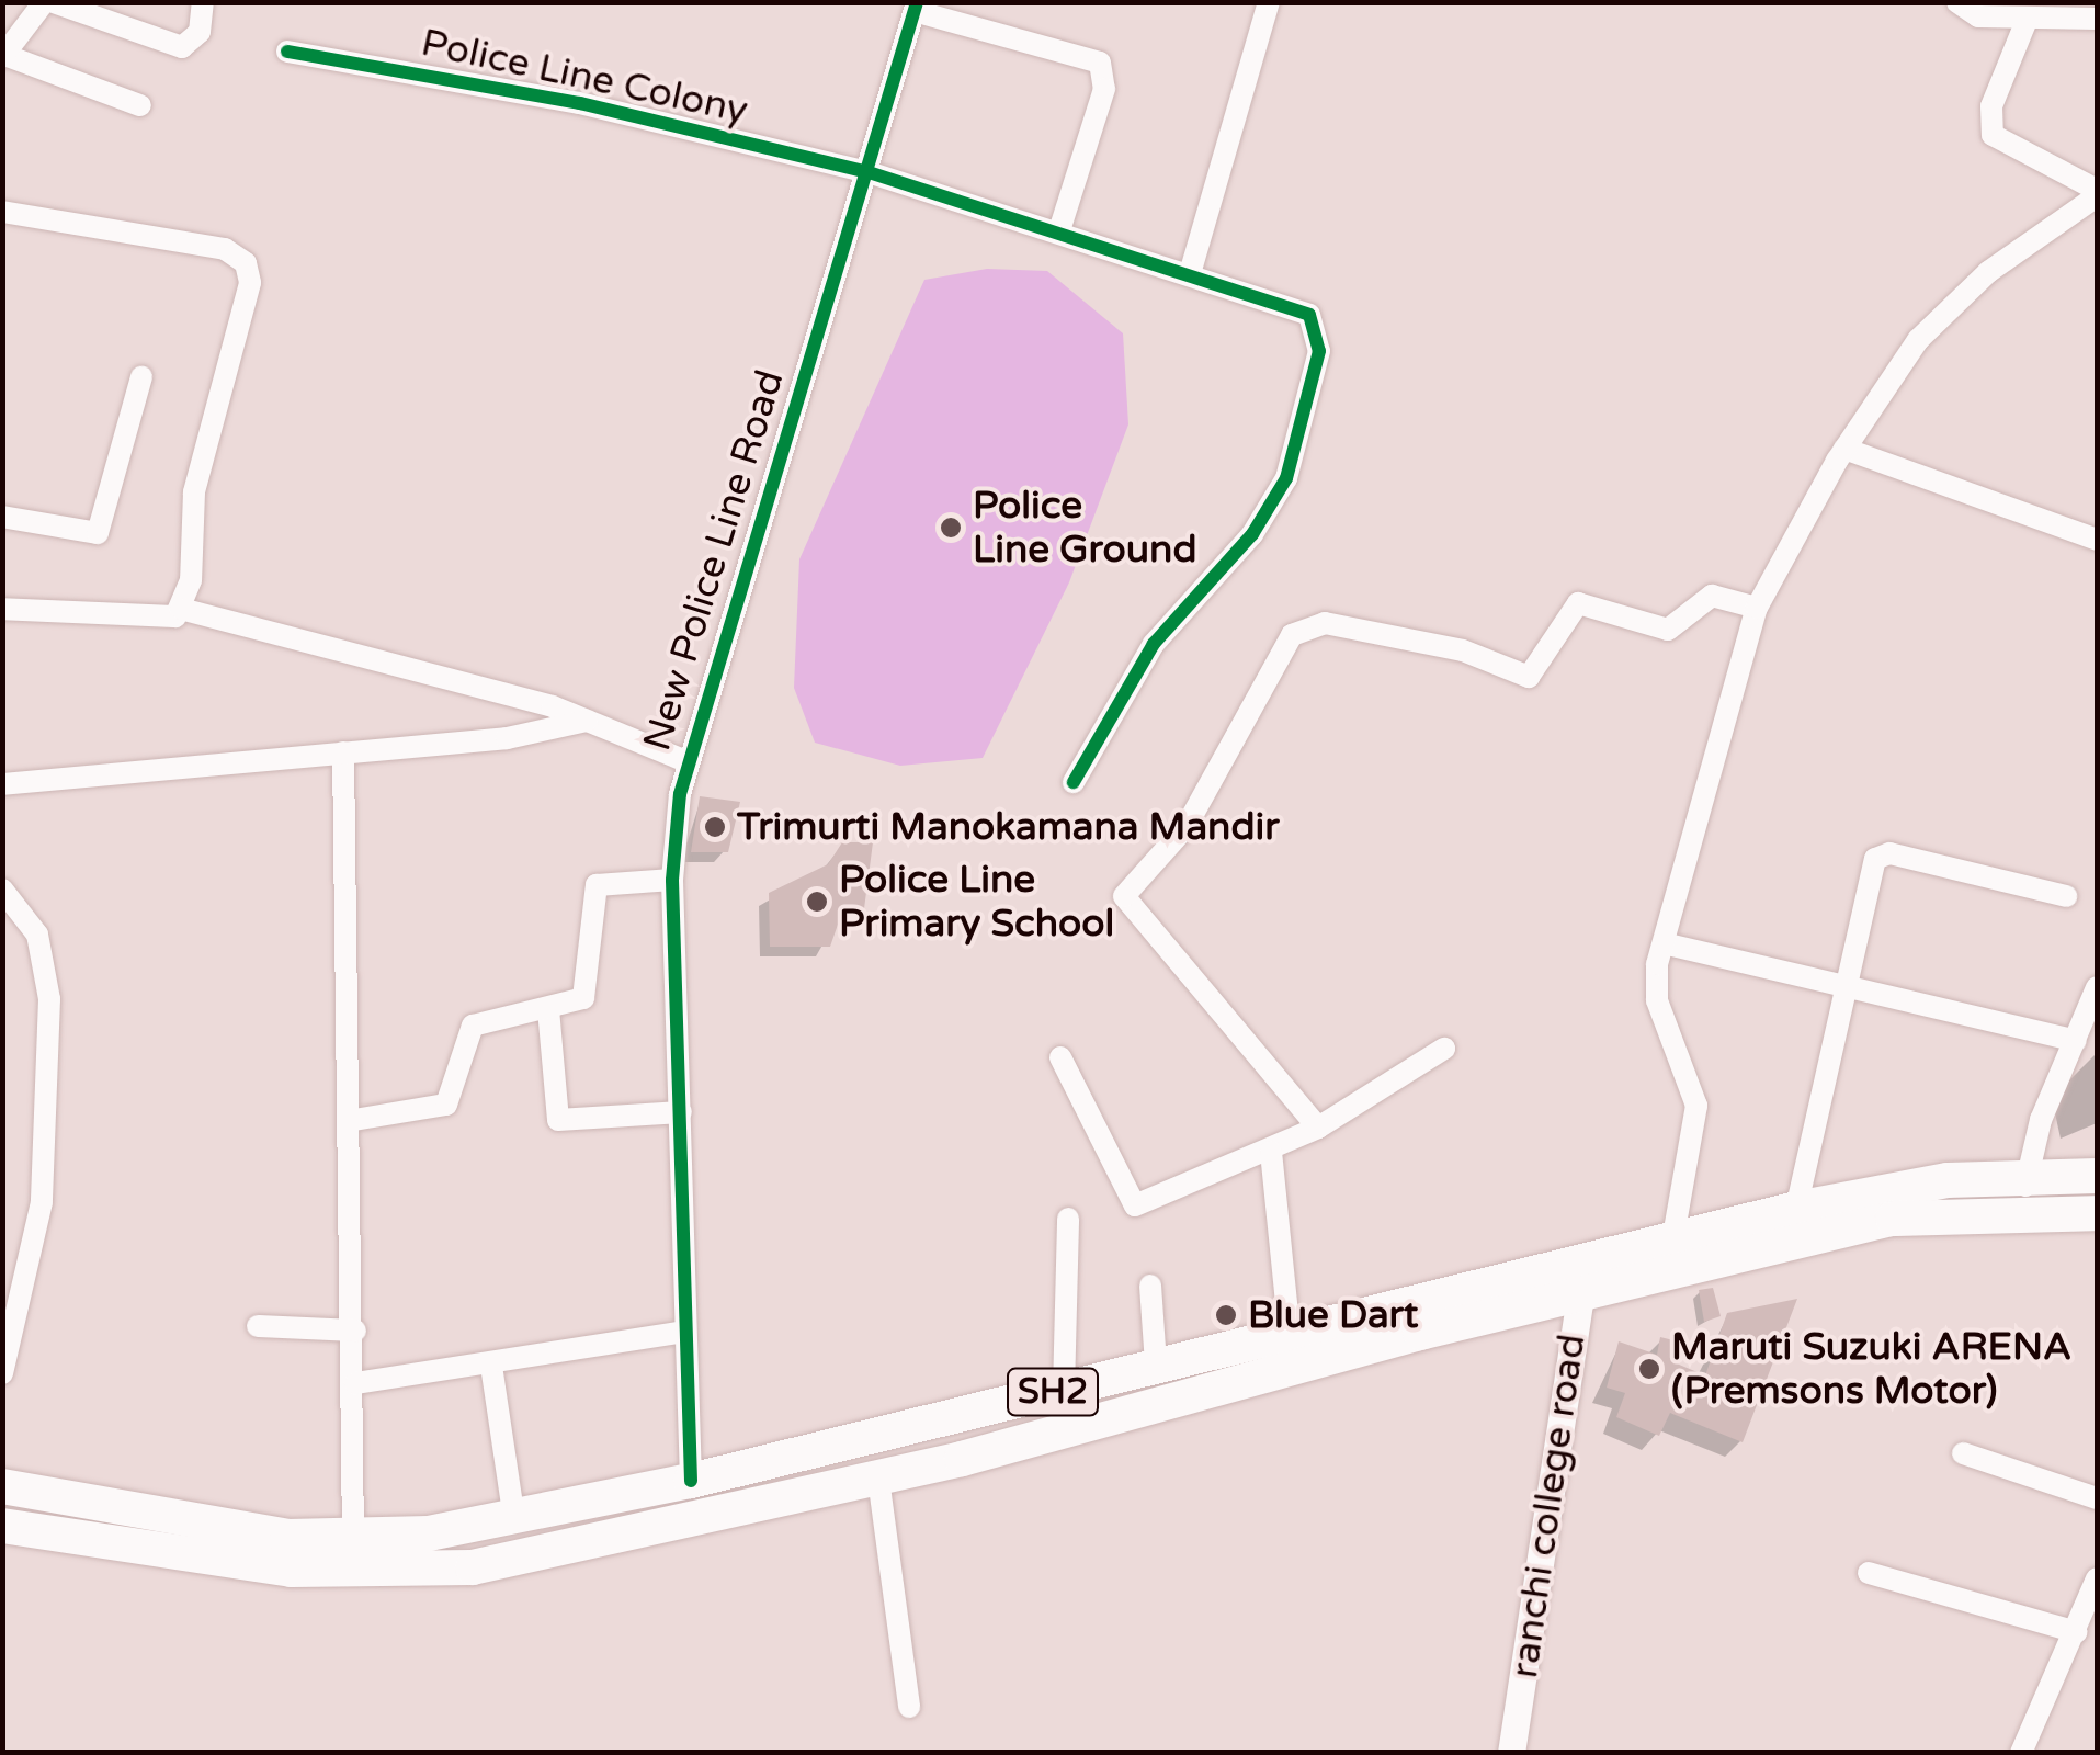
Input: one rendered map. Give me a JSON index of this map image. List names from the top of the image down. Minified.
{"streets":{"main road":["SH2"],"street":["Police Line Colony","New Police Line Road","ranchi college road"]},"crossings":[["Police Line Colony","New Police Line Road"],["New Police Line Road","SH2"],["SH2","ranchi college road"]],"places":["Police Line Ground","Trimurti Manokamana Mandir","Police Line Primary School","Blue Dart","Maruti Suzuki ARENA (Premsons Motor)"]}
